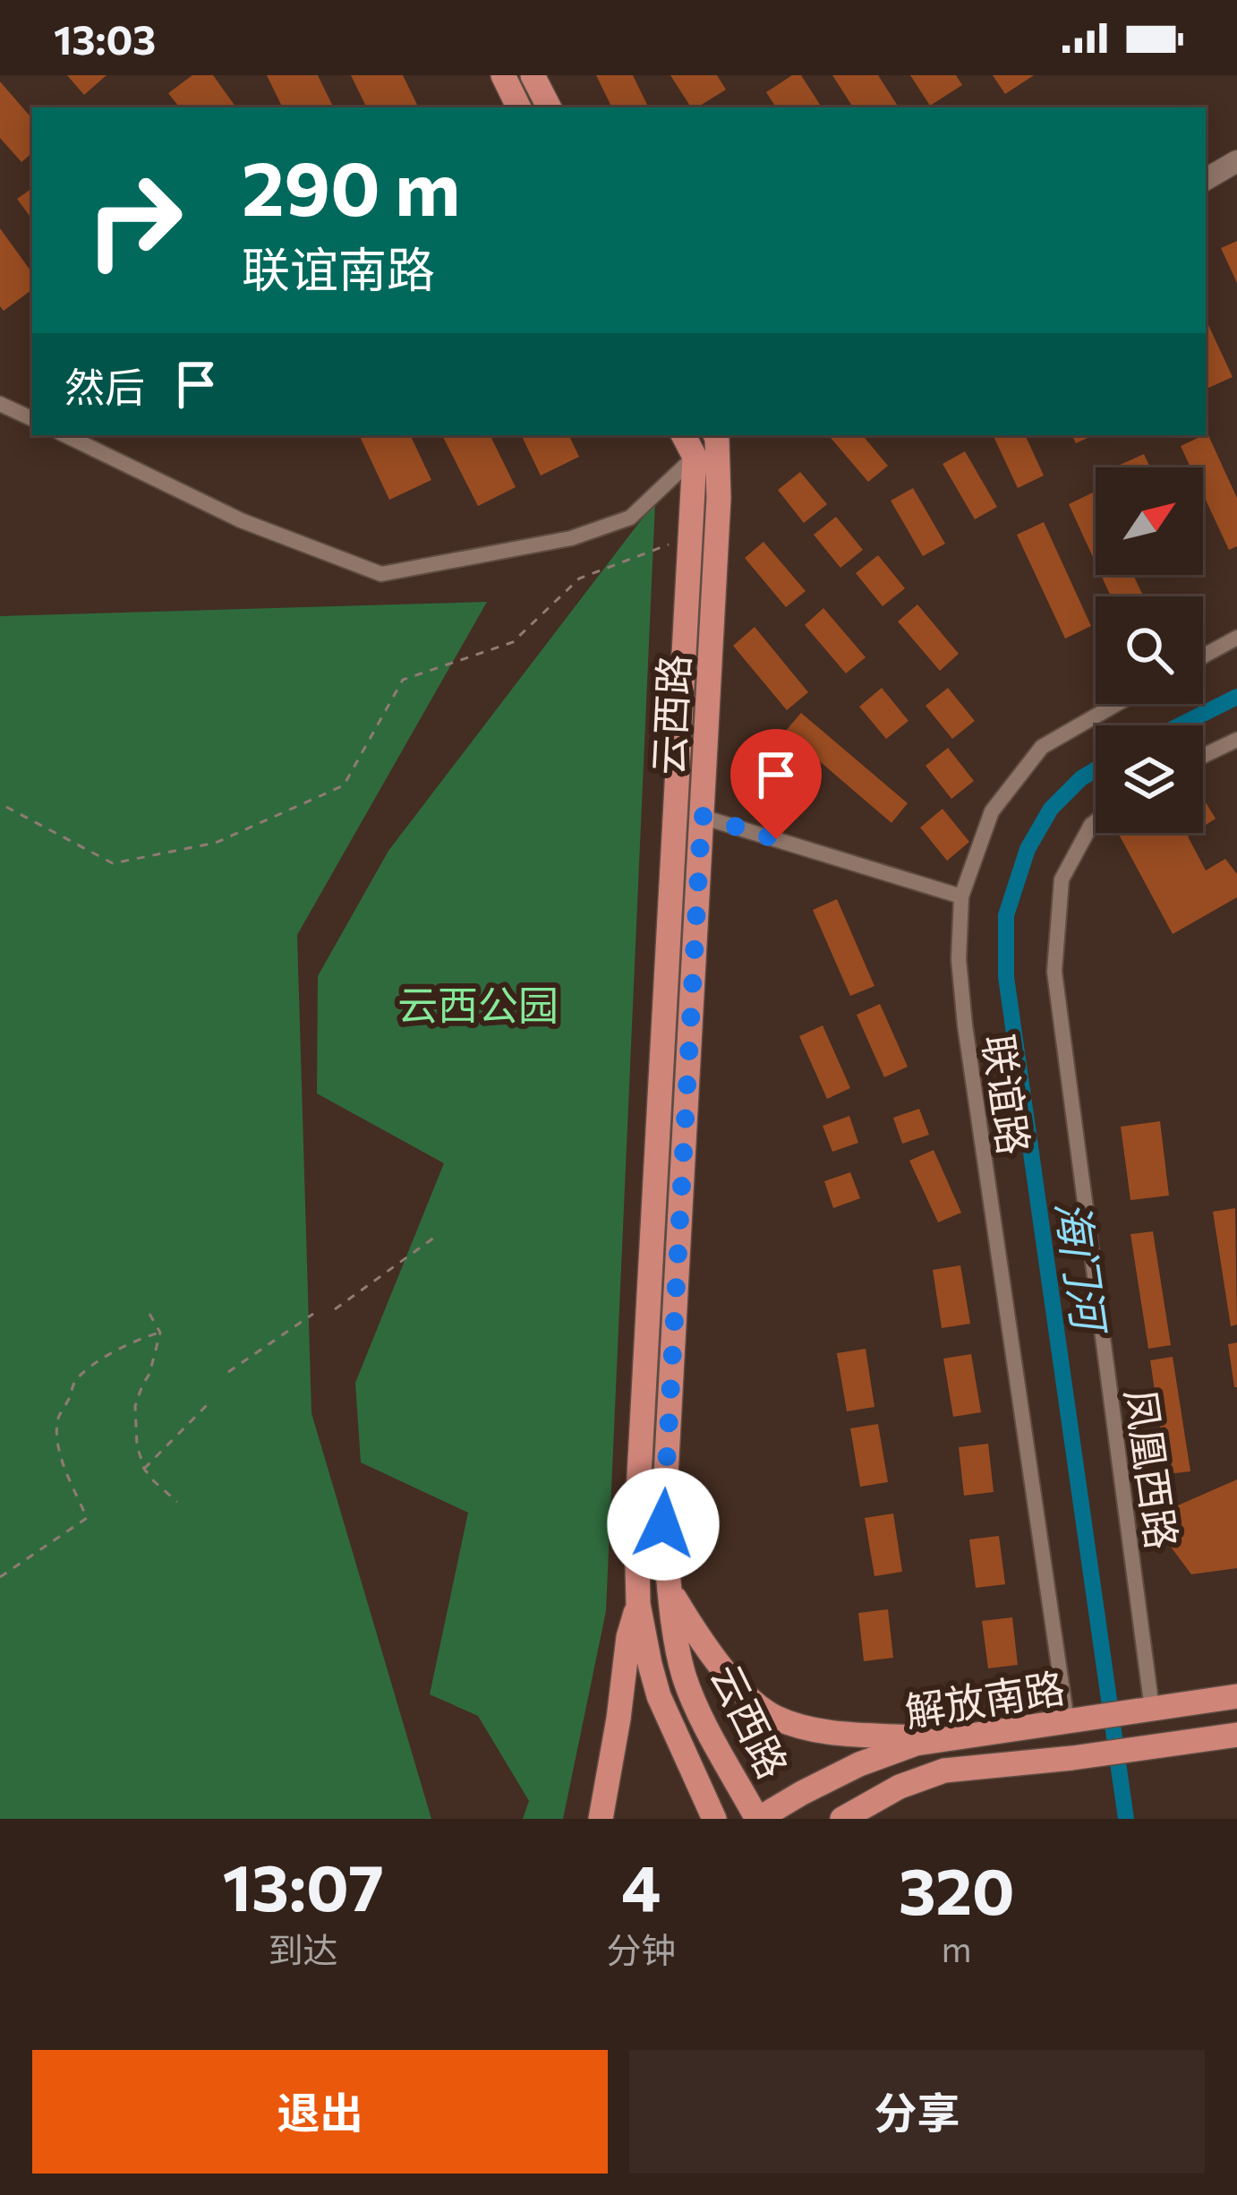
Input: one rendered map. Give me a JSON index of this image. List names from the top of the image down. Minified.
{"streets":{"main road":["云西路","解放南路"],"street":["联谊路","凤凰西路"]},"crossings":[["云西路","解放南路"],["联谊路","解放南路"],["凤凰西路","解放南路"]],"water":["海门河"],"parks":["云西公园"],"north":"top right","page":{"status":"13:03","turn":["290 m","联谊南路"],"then":"然后","eta":["13:07","到达","4","分钟","320","m"],"buttons":["退出","分享"]}}
